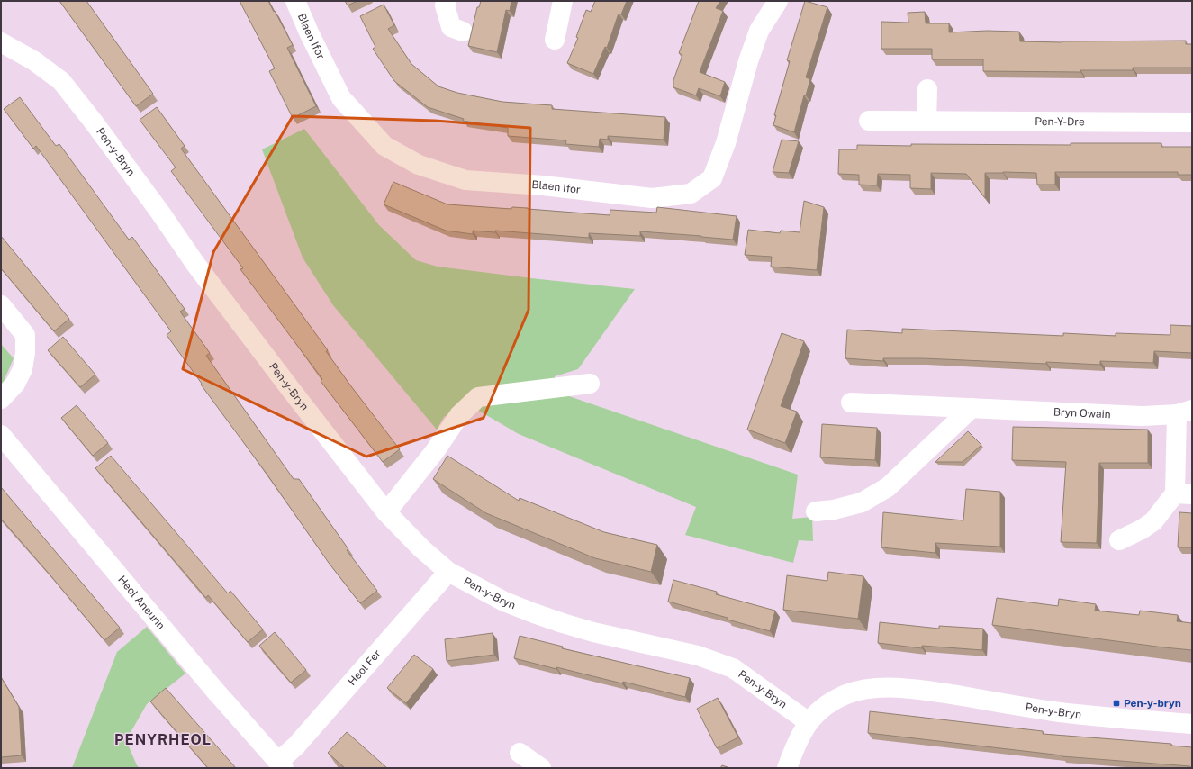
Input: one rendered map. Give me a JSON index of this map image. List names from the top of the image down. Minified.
{"streets":{"street":["Blaen Ifor","Pen-Y-Dre","Pen-y-Bryn","Bryn Owain","Heol Aneurin","Heol Fer"]},"crossings":[["Pen-y-Bryn","Heol Fer"],["Heol Aneurin","Heol Fer"]],"districts":["PENYRHEOL"],"places":{"transit":["Pen-y-bryn"]}}
